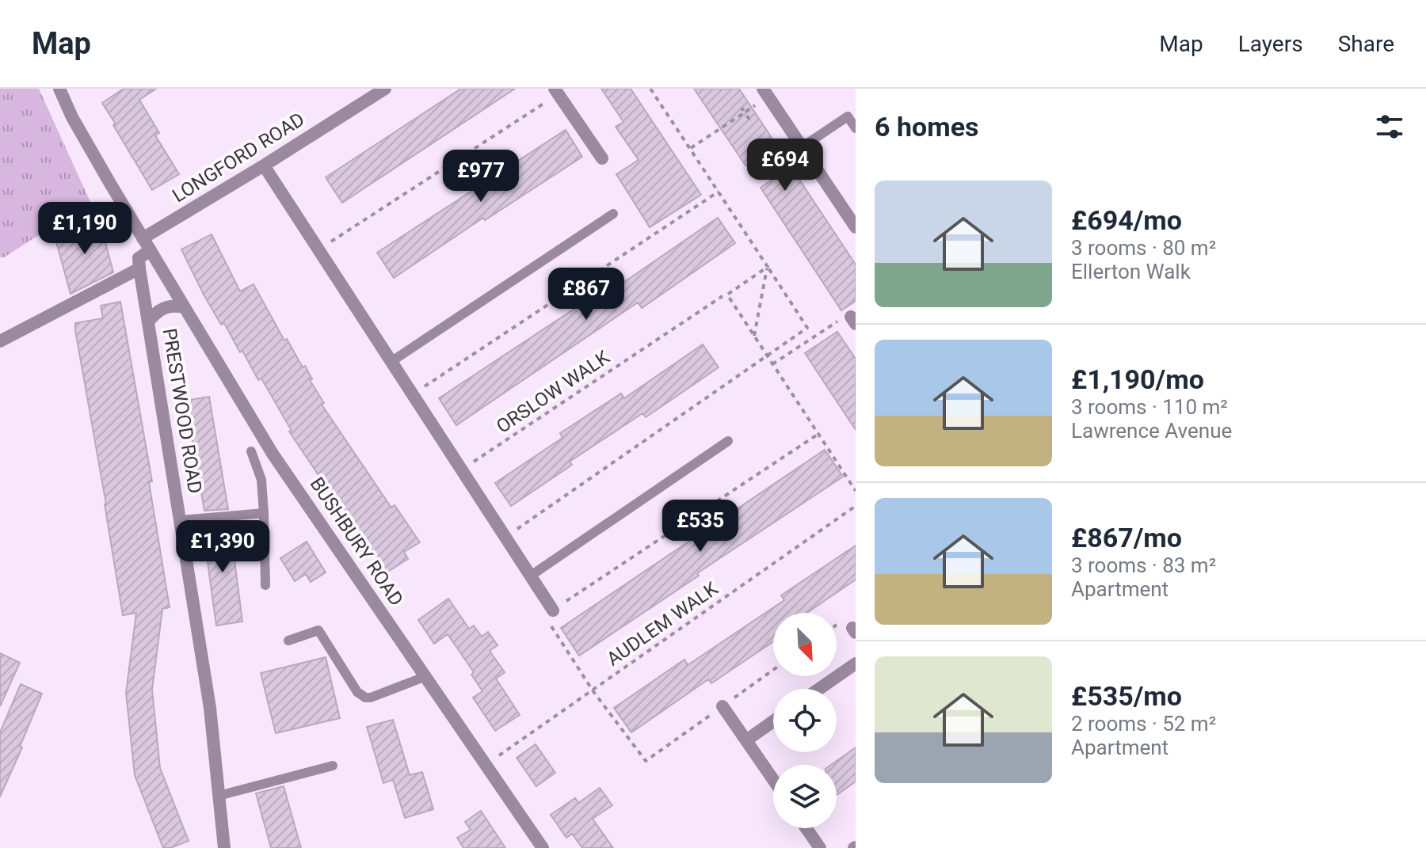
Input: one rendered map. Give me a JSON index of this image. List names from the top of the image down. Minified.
{"streets":{"street":["LONGFORD ROAD","PRESTWOOD ROAD","BUSHBURY ROAD"],"path":["ORSLOW WALK","AUDLEM WALK"]},"crossings":[["LONGFORD ROAD","BUSHBURY ROAD"],["BUSHBURY ROAD","AUDLEM WALK"]],"north":"bottom right","page":{"header":"Map","nav":["Map","Layers","Share"],"heading":"6 homes","price":["£694","£977","£1,190","£867","£535","£1,390"],"list":[{"name":"£694/mo","note":"3 rooms · 80 m² · Ellerton Walk"},{"name":"£1,190/mo","note":"3 rooms · 110 m² · Lawrence Avenue"},{"name":"£867/mo","note":"3 rooms · 83 m² · Apartment"},{"name":"£535/mo","note":"2 rooms · 52 m² · Apartment"}]}}
